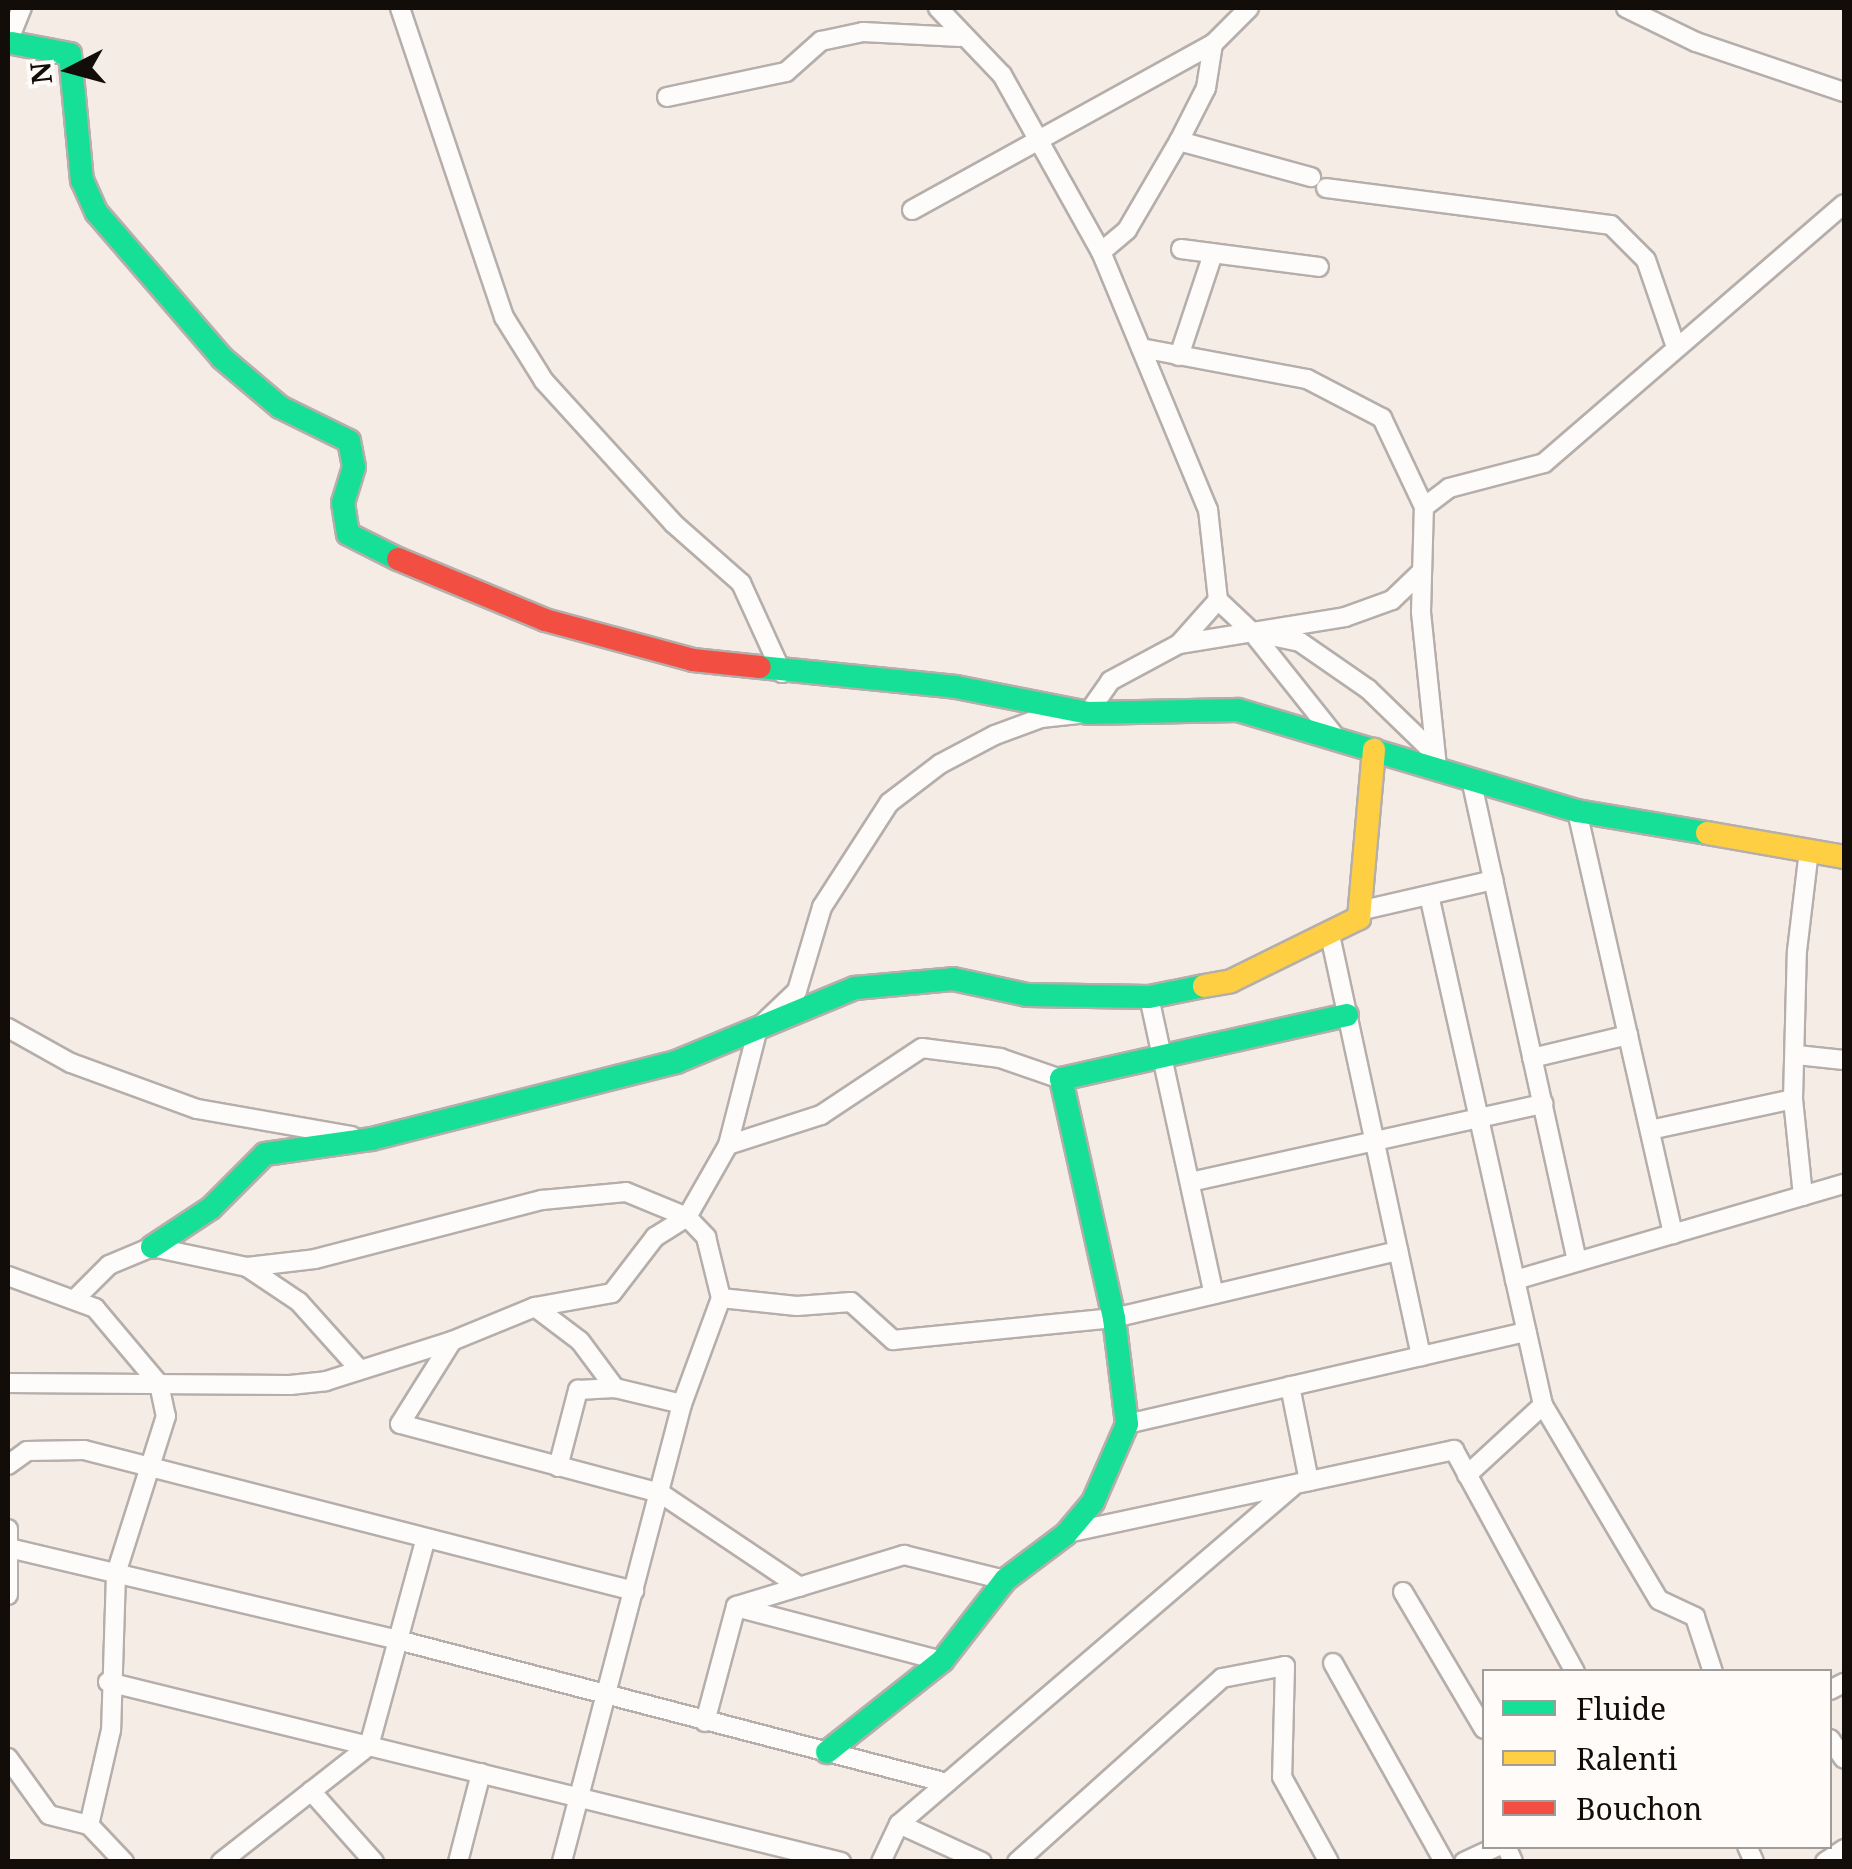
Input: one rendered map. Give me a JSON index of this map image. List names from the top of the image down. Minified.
{"legend":["Fluide","Ralenti","Bouchon"],"north":"left"}
